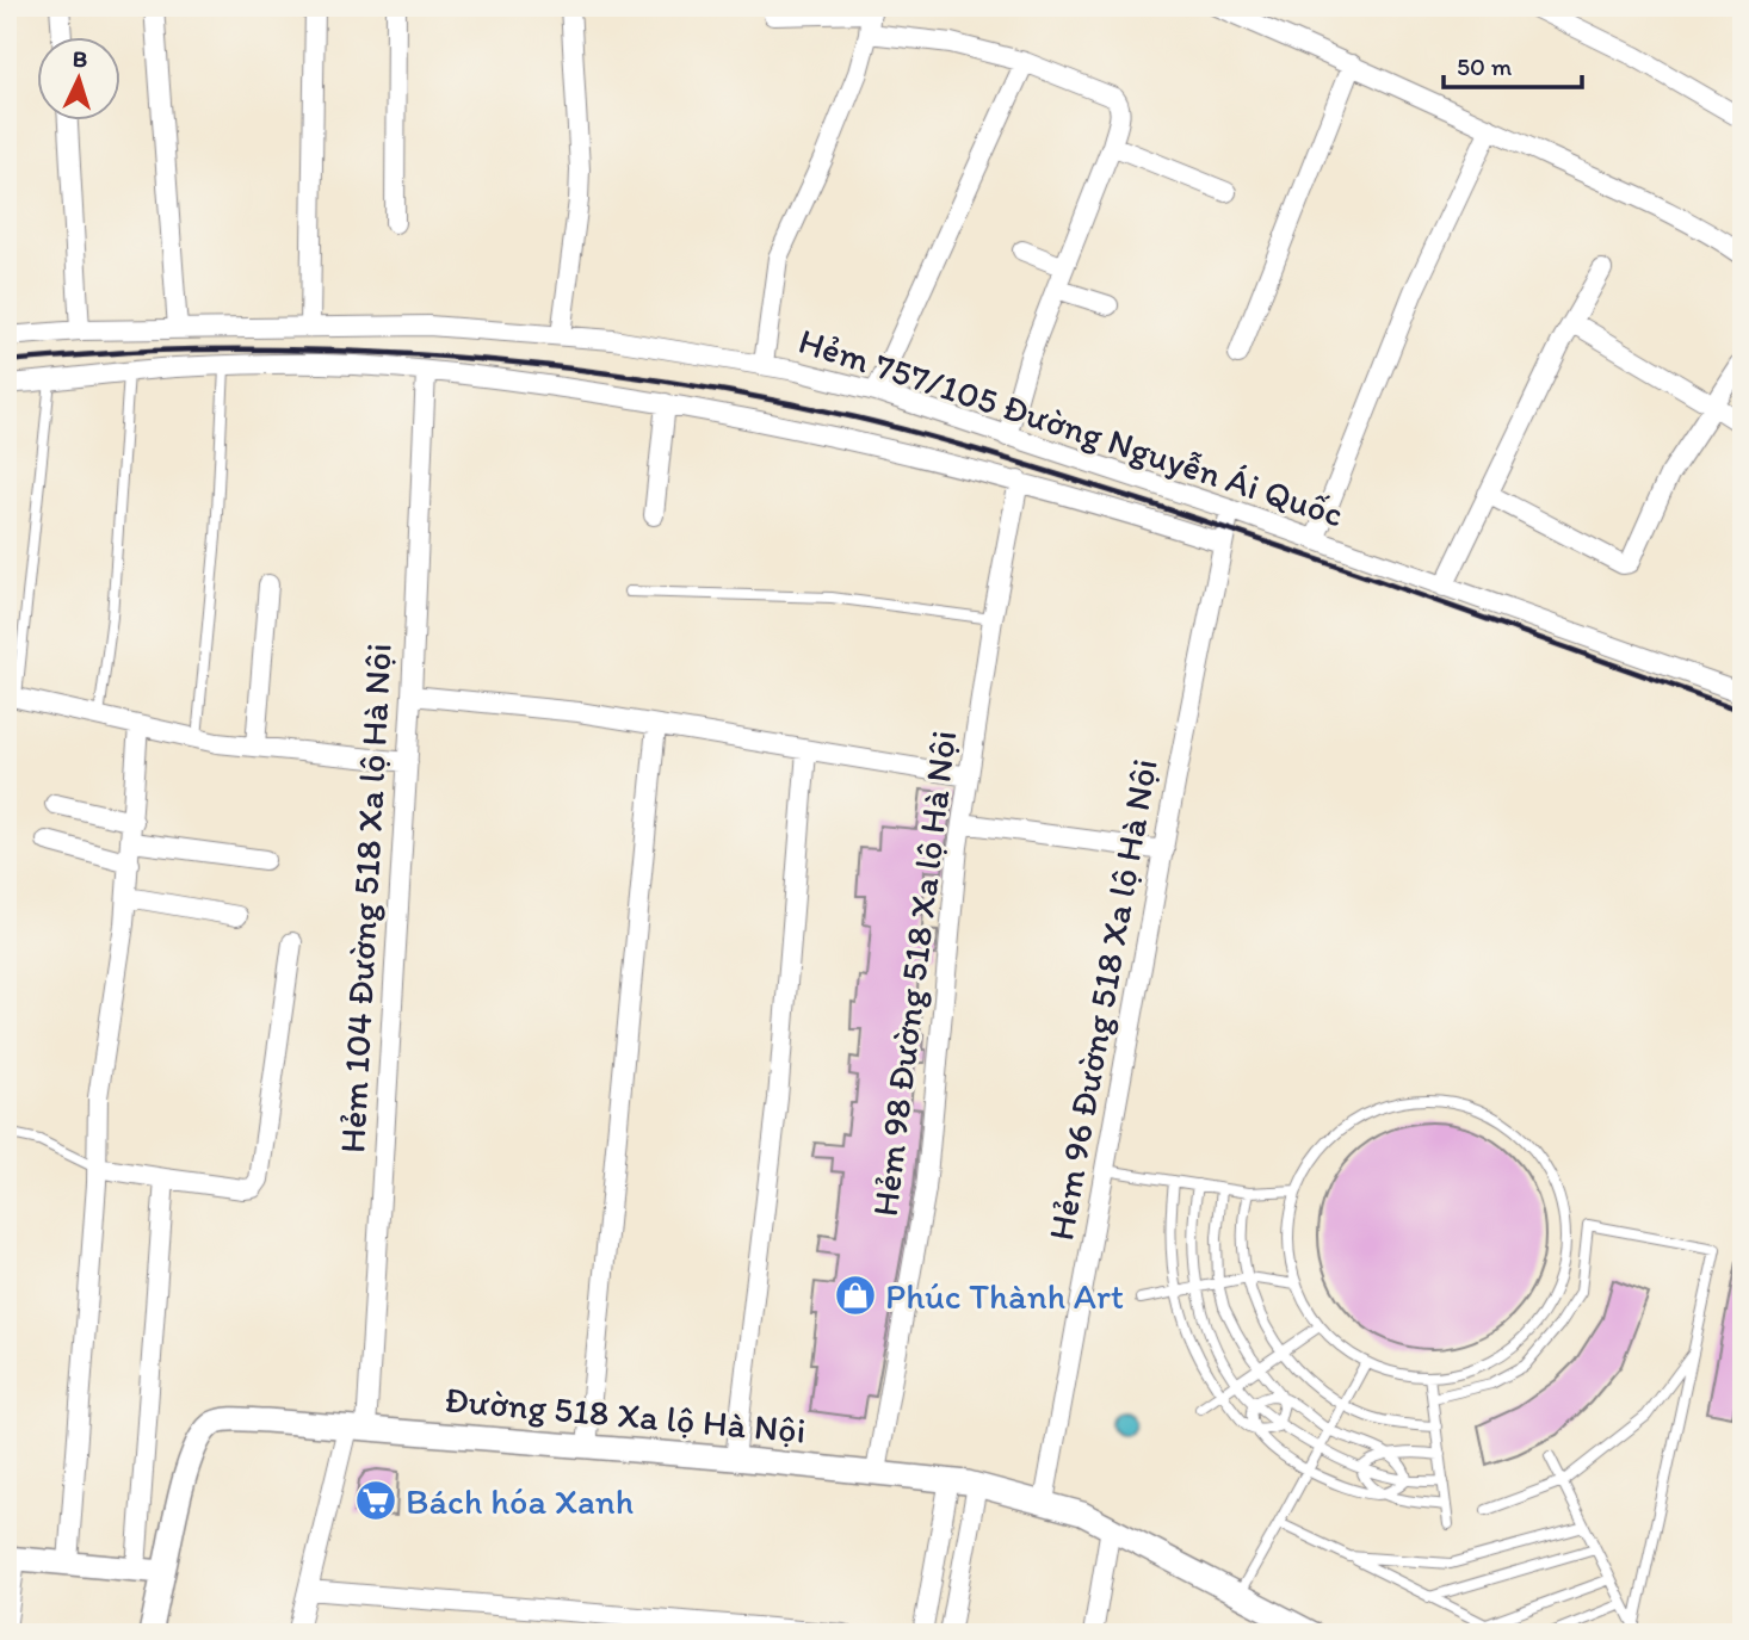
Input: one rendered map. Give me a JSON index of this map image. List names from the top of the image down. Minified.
{"streets":{"street":["Hẻm 757/105 Đường Nguyễn Ái Quốc","Hẻm 104 Đường 518 Xa lộ Hà Nội","Hẻm 98 Đường 518 Xa lộ Hà Nội","Hẻm 96 Đường 518 Xa lộ Hà Nội","Đường 518 Xa lộ Hà Nội"]},"crossings":[["Hẻm 757/105 Đường Nguyễn Ái Quốc","Hẻm 96 Đường 518 Xa lộ Hà Nội"],["Hẻm 104 Đường 518 Xa lộ Hà Nội","Đường 518 Xa lộ Hà Nội"],["Hẻm 98 Đường 518 Xa lộ Hà Nội","Đường 518 Xa lộ Hà Nội"],["Hẻm 96 Đường 518 Xa lộ Hà Nội","Đường 518 Xa lộ Hà Nội"]],"places":{"shop":["Phúc Thành Art"],"supermarket":["Bách hóa Xanh"]},"scale_bar":"50 m","north":"top"}
